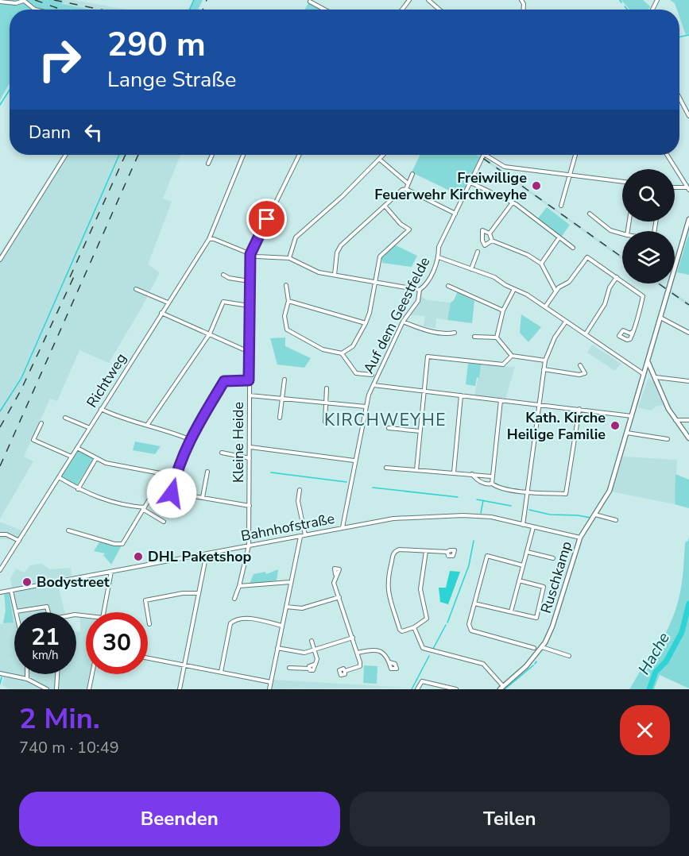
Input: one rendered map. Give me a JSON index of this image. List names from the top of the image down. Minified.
{"streets":{"main road":["Ruschkamp"],"street":["Auf dem Geestfelde","Richtweg","Kleine Heide","Bahnhofstraße"]},"crossings":[["Auf dem Geestfelde","Bahnhofstraße"],["Kleine Heide","Bahnhofstraße"],["Bahnhofstraße","Ruschkamp"]],"districts":["KIRCHWEYHE"],"water":["Hache"],"places":["Freiwillige Feuerwehr Kirchweyhe","Kath. Kirche Heilige Familie","DHL Paketshop","Bodystreet"],"page":{"turn":["290 m","Lange Straße"],"then":"Dann","speed":"21 km/h","limit":"30","heading":["2 Min.","740 m · 10:49"],"buttons":["Beenden","Teilen"]}}
